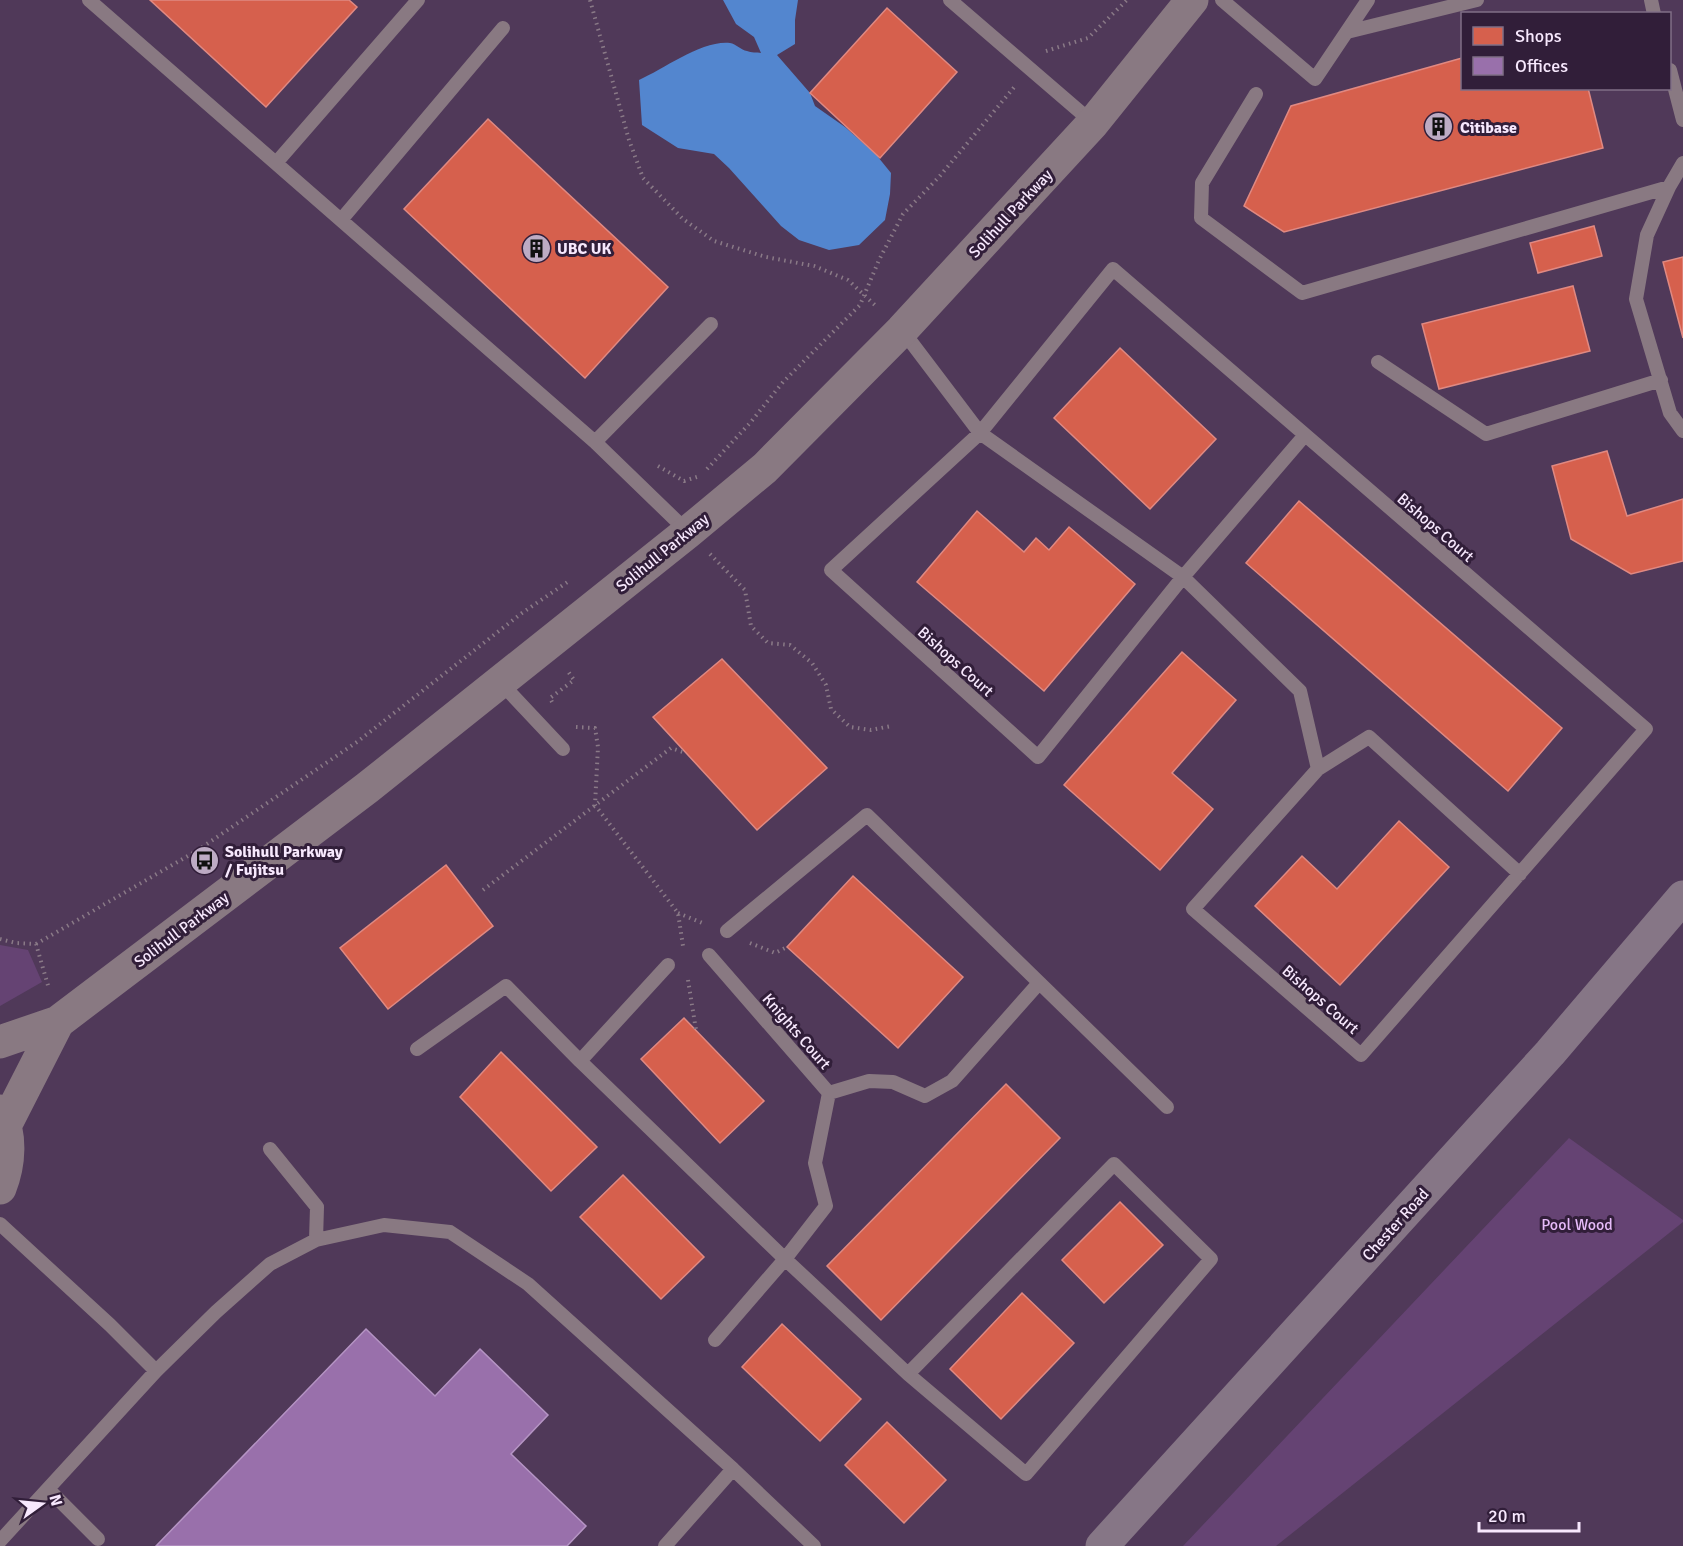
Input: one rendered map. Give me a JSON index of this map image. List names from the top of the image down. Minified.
{"streets":{"highway":["Chester Road"],"street":["Solihull Parkway"],"lane":["Bishops Court","Knights Court"]},"parks":["Pool Wood"],"places":{"building":["Citibase","UBC UK"],"bus stop":["Solihull Parkway / Fujitsu"]},"legend":["Shops","Offices"],"scale_bar":"20 m","north":"right"}
